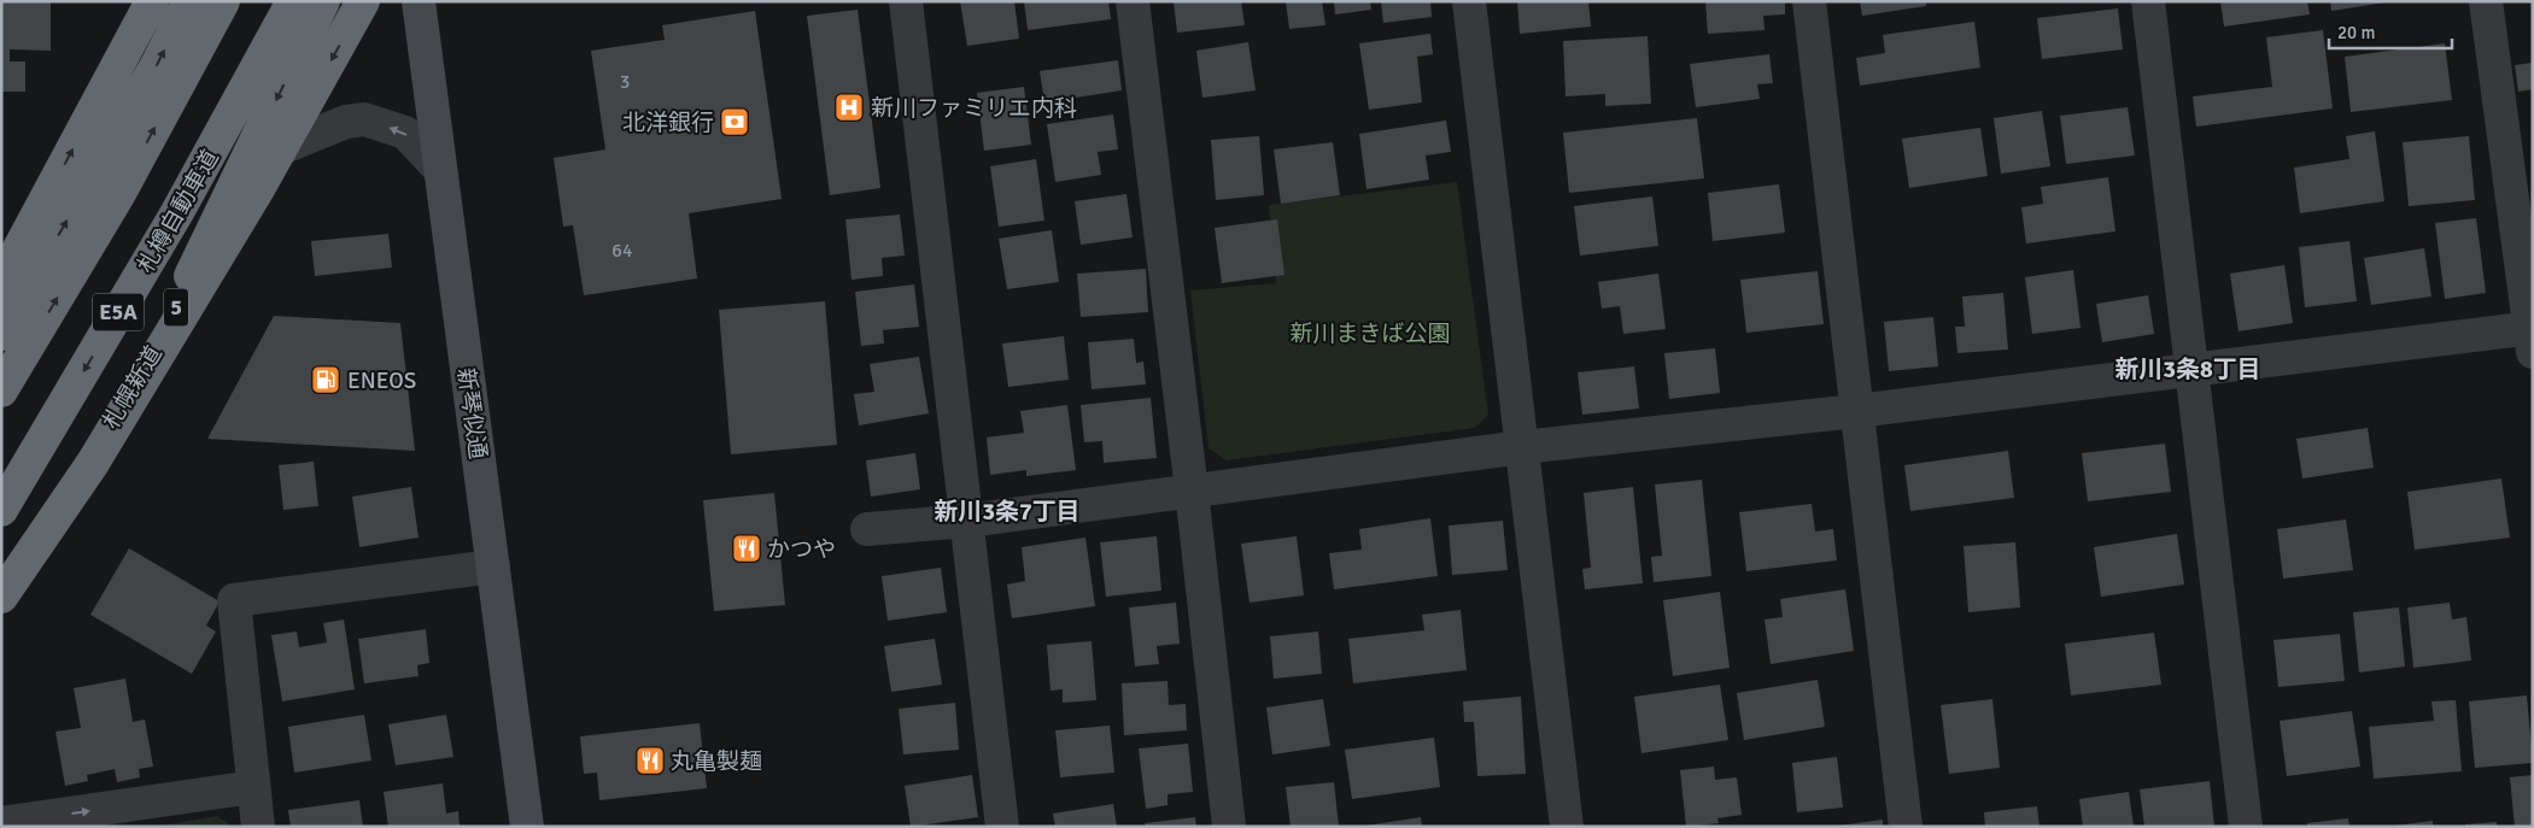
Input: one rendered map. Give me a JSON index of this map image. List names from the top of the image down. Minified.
{"streets":{"highway":["札樽自動車道","5","E5A","札幌新道"],"street":["新琴似通"]},"districts":["新川3条8丁目","新川3条7丁目"],"parks":["新川まきば公園"],"places":{"hospital":["新川ファミリエ内科"],"bank":["北洋銀行"],"fuel station":["ENEOS"],"restaurant":["かつや","丸亀製麺"]},"house_numbers":["3","64"],"scale_bar":"20 m"}
